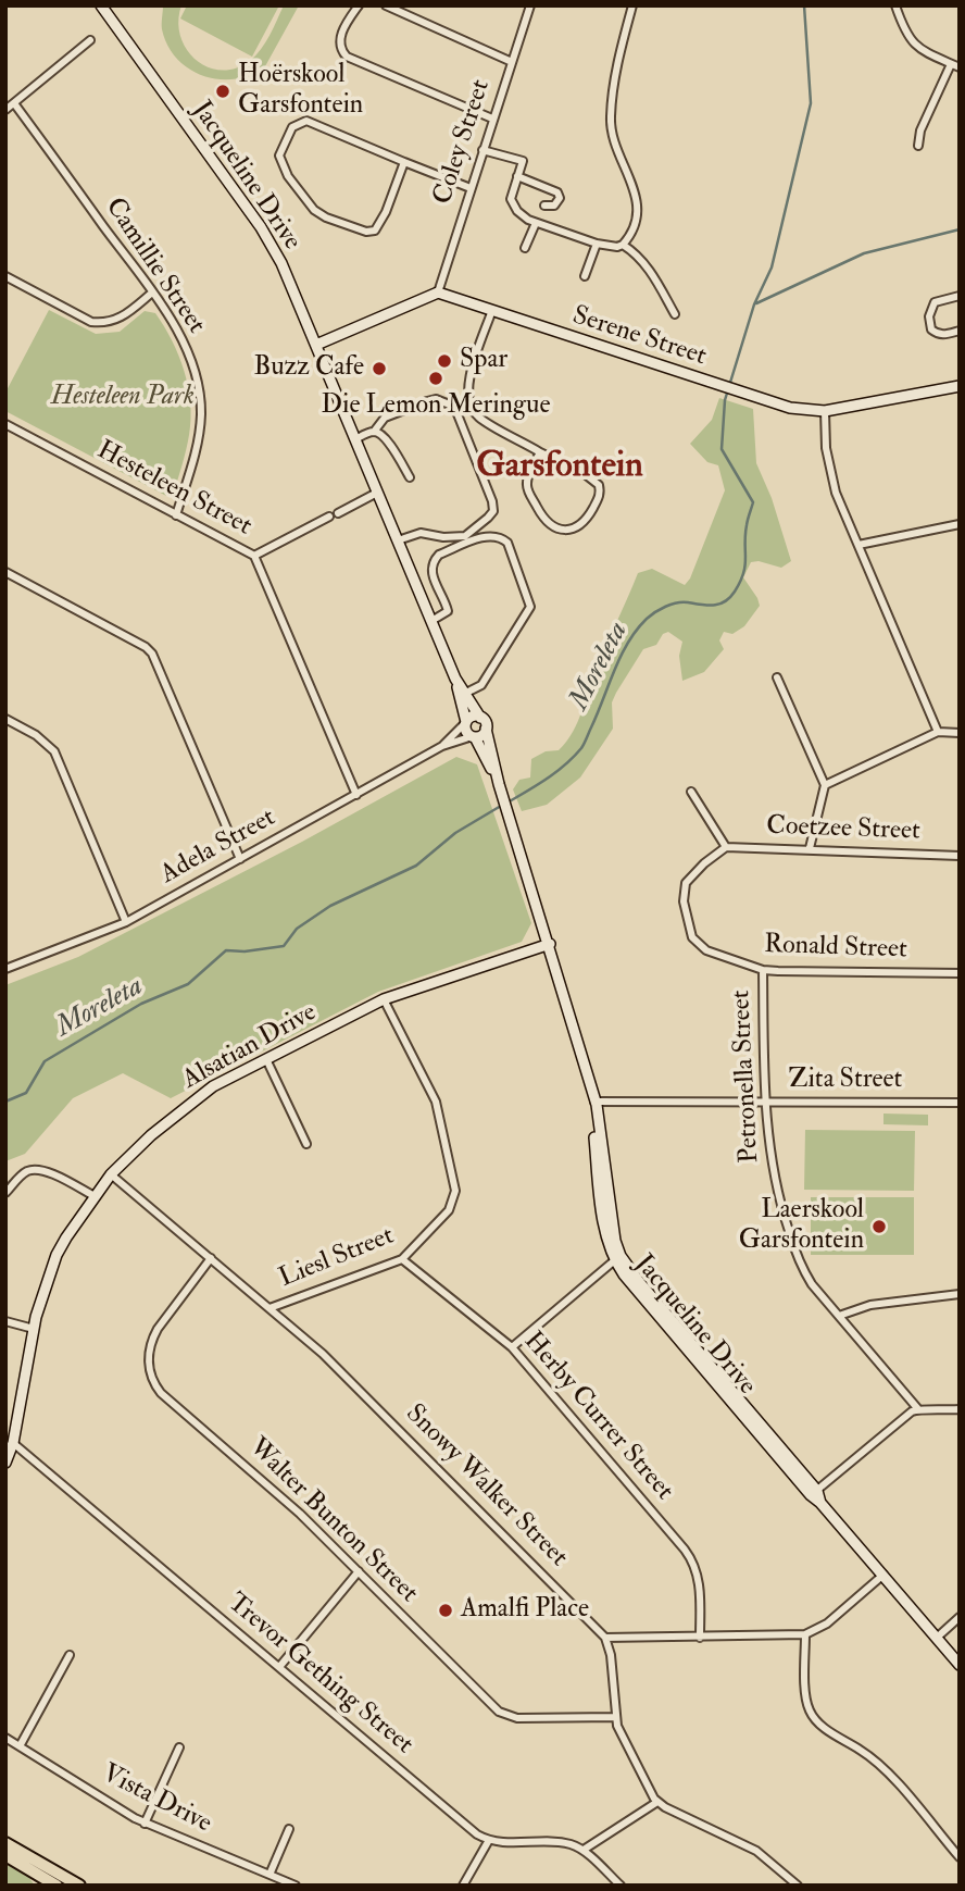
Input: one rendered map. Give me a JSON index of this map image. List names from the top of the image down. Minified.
{"streets":{"street":["Coley Street","Jacqueline Drive","Camillie Street","Serene Street","Hesteleen Street","Coetzee Street","Adela Street","Ronald Street","Alsatian Drive","Petronella Street","Zita Street","Liesl Street","Herby Currer Street","Snowy Walker Street","Walter Bunton Street","Trevor Gething Street","Vista Drive"]},"crossings":[["Coley Street","Serene Street"],["Jacqueline Drive","Adela Street"],["Jacqueline Drive","Alsatian Drive"],["Jacqueline Drive","Zita Street"],["Camillie Street","Hesteleen Street"],["Hesteleen Street","Adela Street"],["Coetzee Street","Ronald Street"],["Ronald Street","Petronella Street"],["Alsatian Drive","Liesl Street"],["Alsatian Drive","Snowy Walker Street"],["Alsatian Drive","Trevor Gething Street"],["Petronella Street","Zita Street"],["Liesl Street","Herby Currer Street"],["Liesl Street","Snowy Walker Street"],["Snowy Walker Street","Walter Bunton Street"]],"districts":["Garsfontein"],"water":["Moreleta"],"parks":["Hesteleen Park"],"places":["Hoërskool Garsfontein","Spar","Buzz Cafe","Die Lemon Meringue","Laerskool Garsfontein","Amalfi Place"]}
